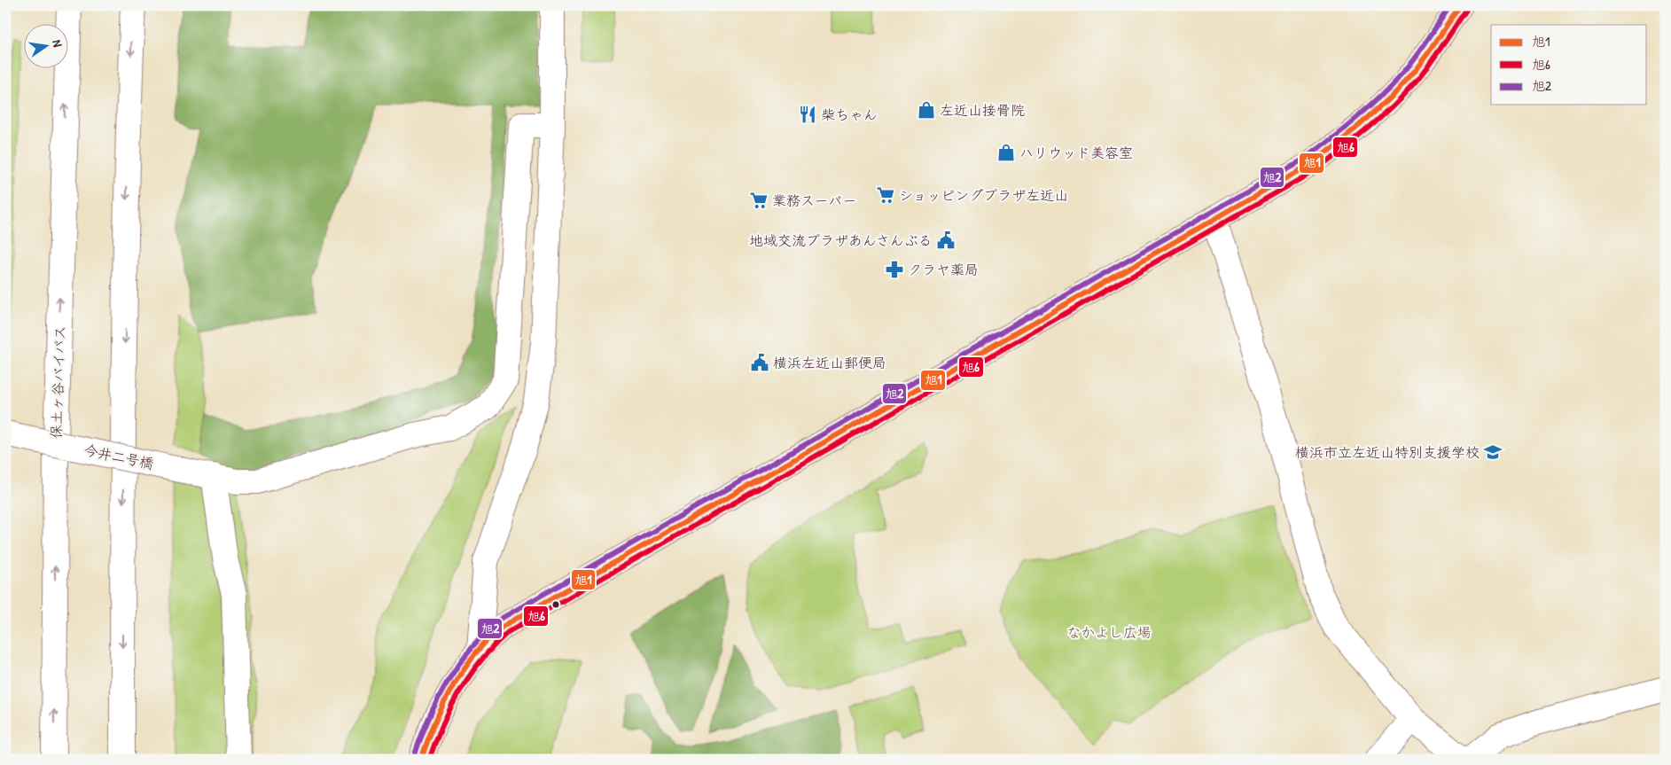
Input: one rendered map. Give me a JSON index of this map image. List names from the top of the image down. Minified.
{"streets":{"main road":["保土ヶ谷バイパス","今井二号橋"]},"parks":["なかよし広場"],"places":{"shop":["左近山接骨院","ハリウッド美容室"],"restaurant":["柴ちゃん"],"supermarket":["ショッピングプラザ左近山","業務スーパー"],"public building":["地域交流プラザあんさんぶる","横浜左近山郵便局"],"pharmacy":["クラヤ薬局"],"school or university":["横浜市立左近山特別支援学校"]},"lines":["transit line 旭1","transit line 旭2","transit line 旭6"],"legend":["旭1","旭6","旭2"],"north":"right"}
